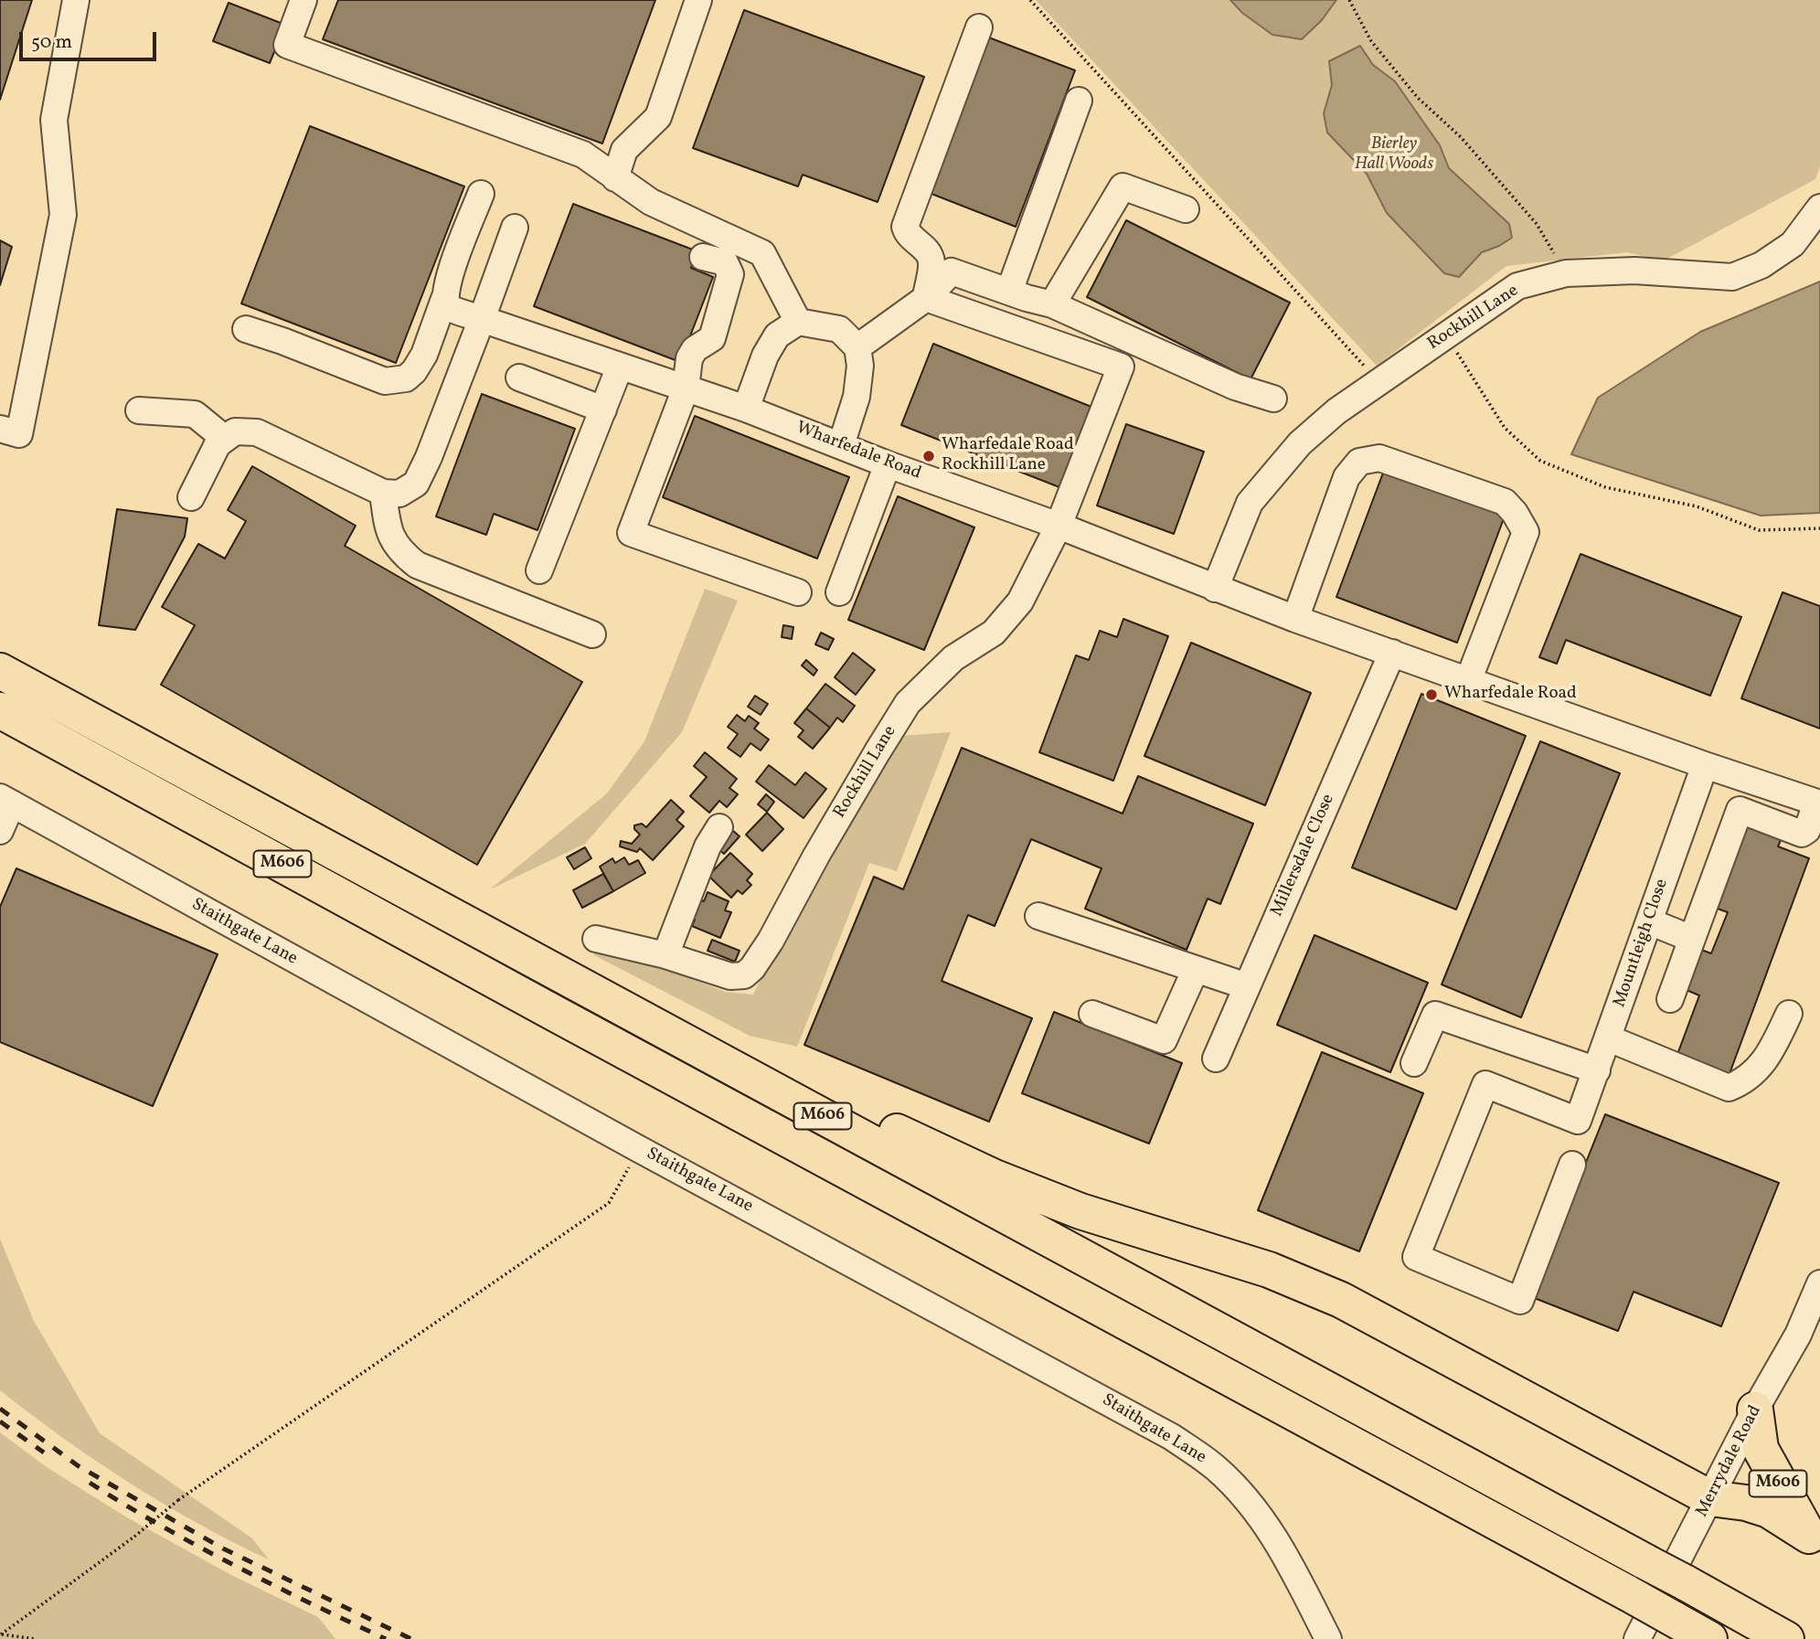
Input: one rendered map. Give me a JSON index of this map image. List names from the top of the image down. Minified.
{"streets":{"highway":["M606"],"street":["Rockhill Lane","Wharfedale Road","Millersdale Close","Staithgate Lane","Mountleigh Close","Merrydale Road"]},"crossings":[["Rockhill Lane","Wharfedale Road"],["Wharfedale Road","Millersdale Close"],["Wharfedale Road","Mountleigh Close"],["M606","Merrydale Road"]],"parks":["Bierley Hall Woods"],"places":["Wharfedale Road Rockhill Lane","Wharfedale Road"],"scale_bar":"50 m"}
